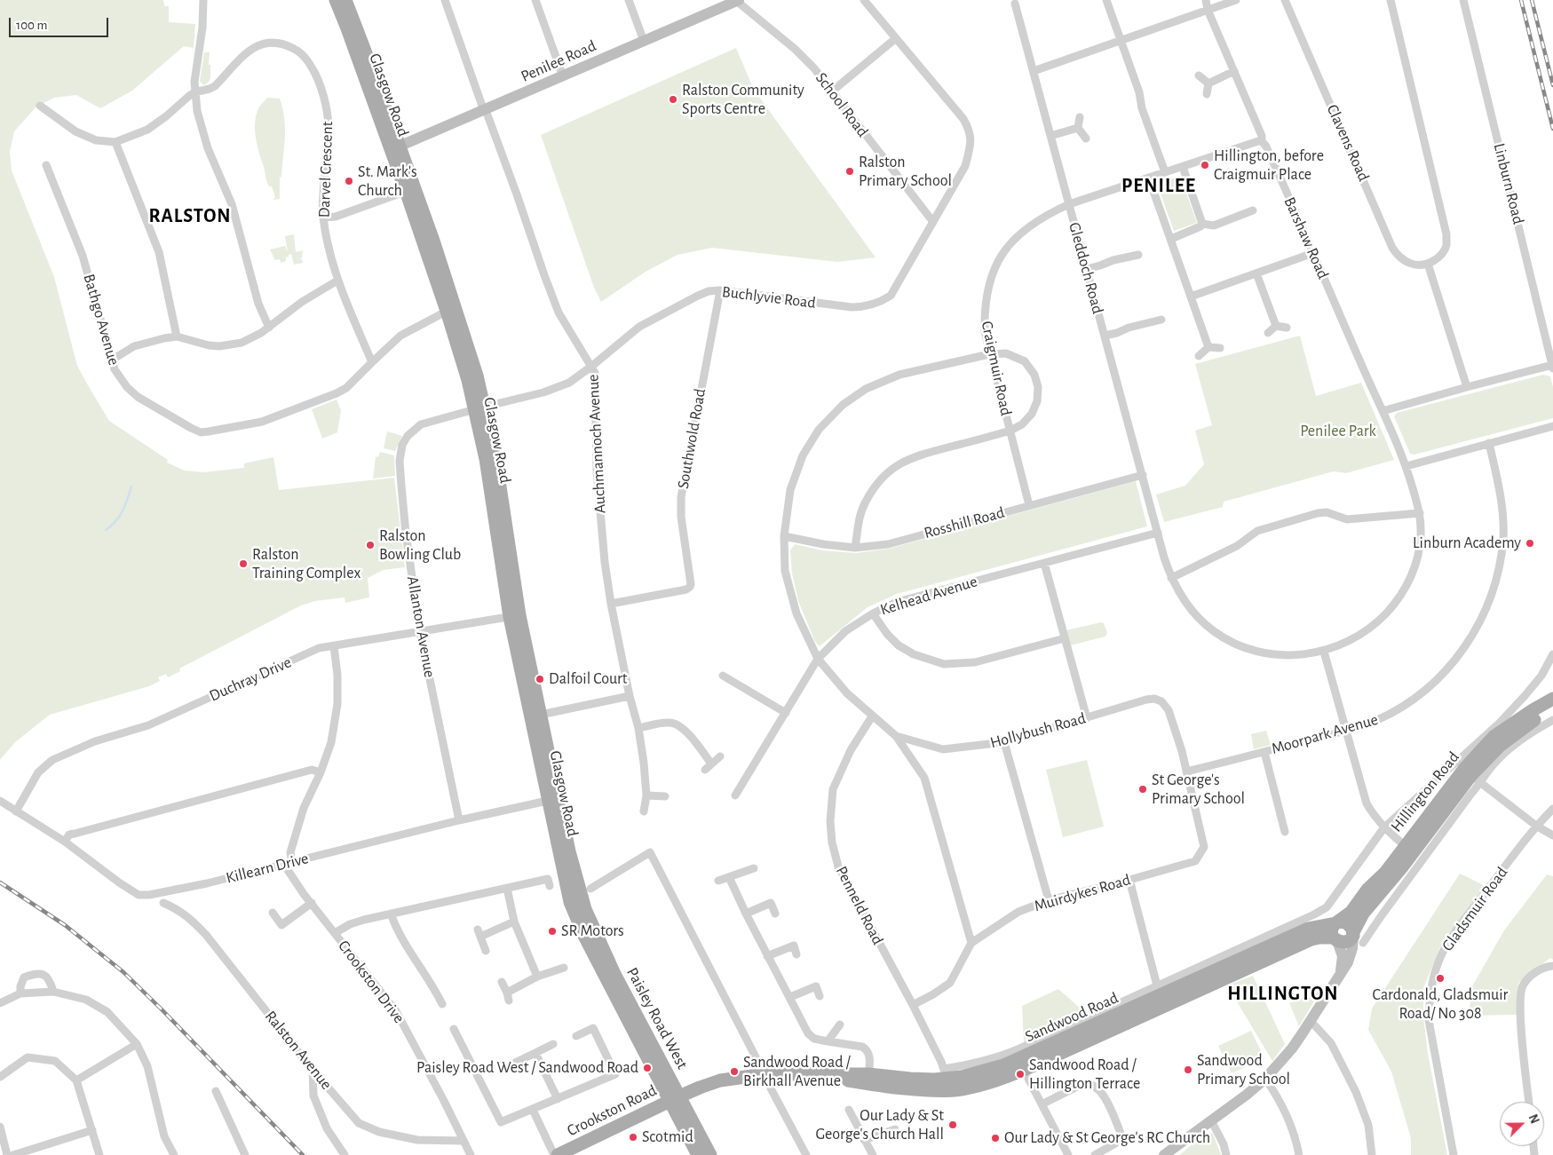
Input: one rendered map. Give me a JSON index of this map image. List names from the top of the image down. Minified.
{"streets":{"main road":["Glasgow Road","Hillington Road","Sandwood Road","Paisley Road West","Crookston Road"],"street":["Penilee Road","School Road","Clavens Road","Darvel Crescent","Linburn Road","Barshaw Road","Gleddoch Road","Buchlyvie Road","Bathgo Avenue","Craigmuir Road","Southwold Road","Auchmannoch Avenue","Rosshill Road","Kelhead Avenue","Allanton Avenue","Duchray Drive","Hollybush Road","Moorpark Avenue","Killearn Drive","Muirdykes Road","Penneld Road","Gladsmuir Road","Crookston Drive","Ralston Avenue"]},"crossings":[["Penilee Road","Glasgow Road"],["Penilee Road","School Road"],["Penilee Road","Auchmannoch Avenue"],["Glasgow Road","Buchlyvie Road"],["Glasgow Road","Allanton Avenue"],["Glasgow Road","Duchray Drive"],["Glasgow Road","Killearn Drive"],["Glasgow Road","Paisley Road West"],["School Road","Buchlyvie Road"],["Darvel Crescent","Bathgo Avenue"],["Barshaw Road","Gleddoch Road"],["Barshaw Road","Craigmuir Road"],["Gleddoch Road","Craigmuir Road"],["Gleddoch Road","Rosshill Road"],["Gleddoch Road","Kelhead Avenue"],["Buchlyvie Road","Southwold Road"],["Buchlyvie Road","Auchmannoch Avenue"],["Buchlyvie Road","Allanton Avenue"],["Craigmuir Road","Rosshill Road"],["Craigmuir Road","Hollybush Road"],["Southwold Road","Auchmannoch Avenue"],["Rosshill Road","Hollybush Road"],["Kelhead Avenue","Hollybush Road"],["Allanton Avenue","Duchray Drive"],["Allanton Avenue","Killearn Drive"],["Duchray Drive","Killearn Drive"],["Hollybush Road","Moorpark Avenue"],["Hollybush Road","Muirdykes Road"],["Hollybush Road","Penneld Road"],["Moorpark Avenue","Muirdykes Road"],["Hillington Road","Sandwood Road"],["Killearn Drive","Crookston Drive"],["Muirdykes Road","Penneld Road"],["Penneld Road","Sandwood Road"],["Crookston Drive","Ralston Avenue"],["Sandwood Road","Paisley Road West"],["Sandwood Road","Crookston Road"],["Paisley Road West","Crookston Road"]],"districts":["PENILEE","RALSTON","HILLINGTON"],"parks":["Penilee Park"],"places":["Ralston Community Sports Centre","Hillington, before Craigmuir Place","Ralston Primary School","St. Mark's Church","Linburn Academy","Ralston Bowling Club","Ralston Training Complex","Dalfoil Court","St George's Primary School","SR Motors","Cardonald, Gladsmuir Road/ No 308","Paisley Road West / Sandwood Road","Sandwood Primary School","Sandwood Road / Birkhall Avenue","Sandwood Road / Hillington Terrace","Our Lady & St George's Church Hall","Scotmid","Our Lady & St George's RC Church"],"scale_bar":"100 m","north":"top right"}
